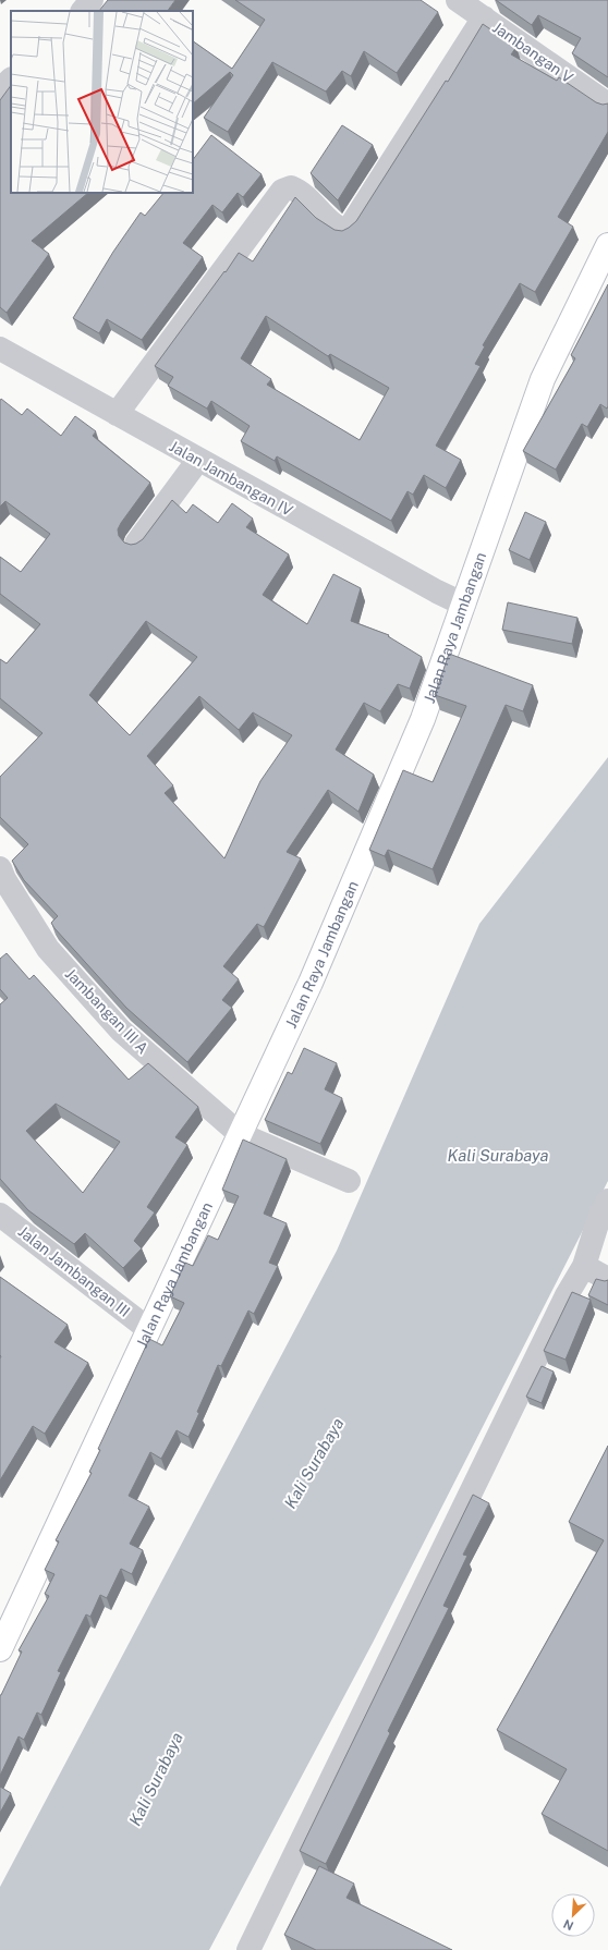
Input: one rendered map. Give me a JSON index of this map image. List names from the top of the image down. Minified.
{"streets":{"main road":["Jalan Raya Jambangan"],"street":["Jambangan V","Jalan Jambangan IV","Jambangan III A","Jalan Jambangan III"]},"crossings":[["Jalan Jambangan IV","Jalan Raya Jambangan"],["Jalan Raya Jambangan","Jambangan III A"],["Jalan Raya Jambangan","Jalan Jambangan III"]],"water":["Kali Surabaya"],"north":"bottom left"}
